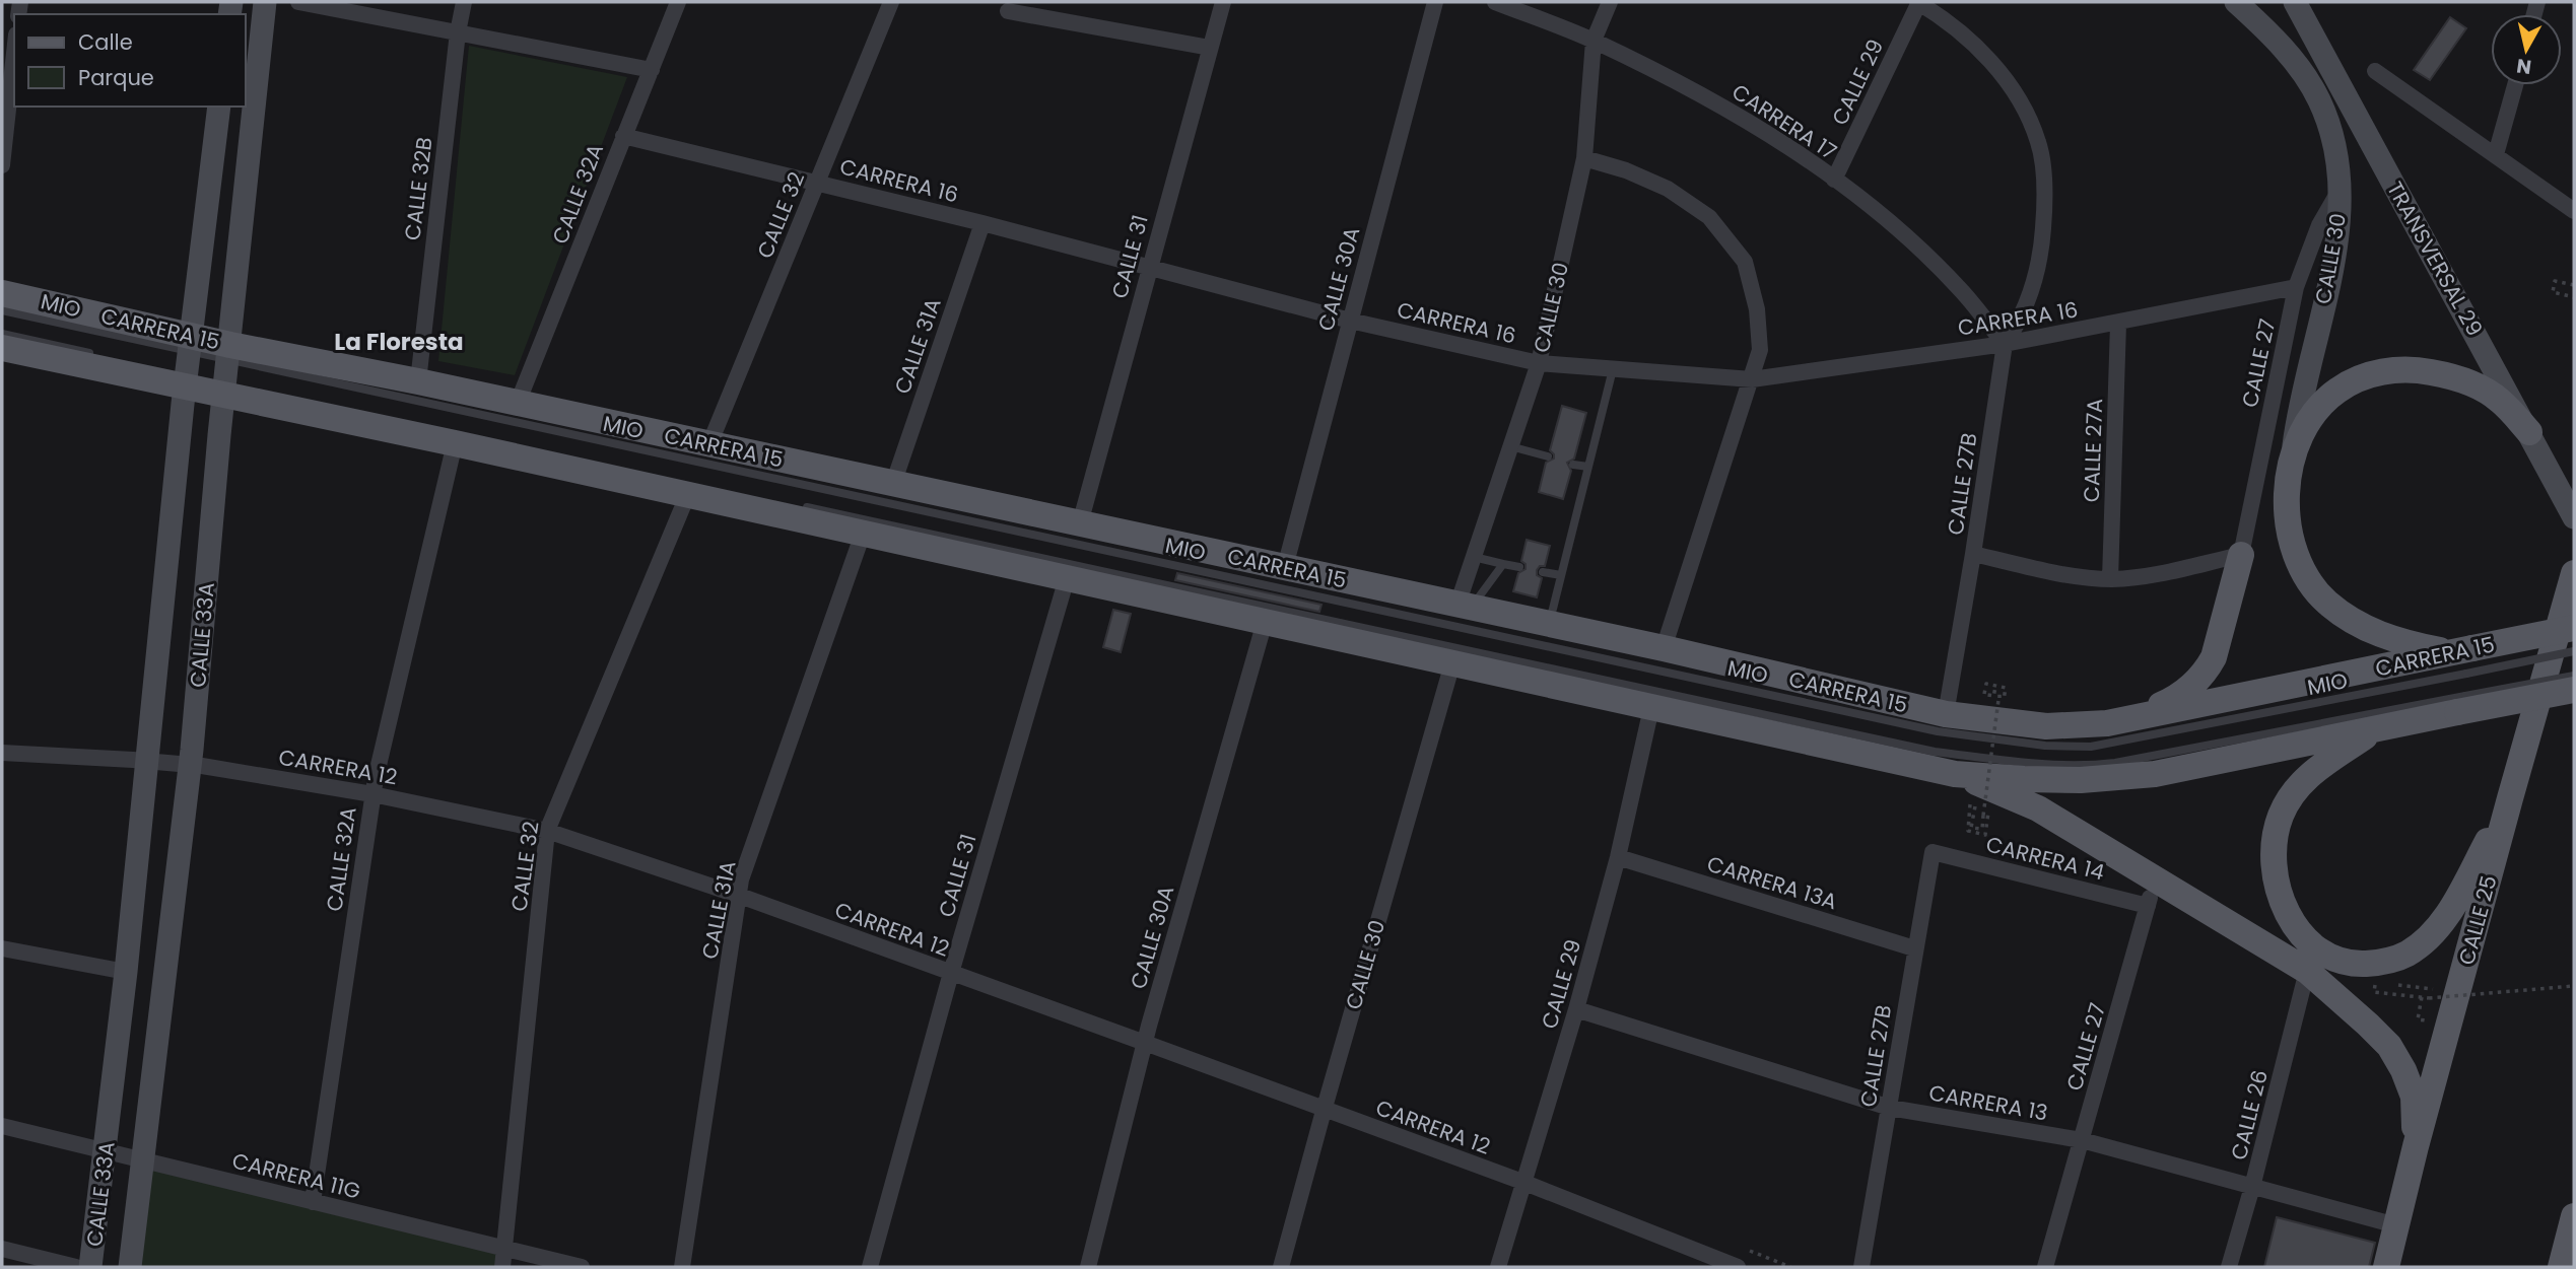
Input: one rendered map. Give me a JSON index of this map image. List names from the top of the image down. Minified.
{"streets":{"main road":["CALLE 30","TRANSVERSAL 29","CARRERA 15","CALLE 33A","CALLE 25"],"street":["CALLE 29","CARRERA 17","CARRERA 16","CALLE 32B","CALLE 32A","CALLE 32","CALLE 31","CALLE 30A","CALLE 31A","CALLE 27","CALLE 27A","CALLE 27B","CARRERA 12","CARRERA 14","CARRERA 13A","CARRERA 13","CALLE 26","CARRERA 11G"],"lane":["MIO"]},"crossings":[["CALLE 29","CARRERA 17"],["CALLE 29","CARRERA 15"],["CALLE 29","CARRERA 12"],["CALLE 29","CARRERA 13A"],["CALLE 29","CARRERA 13"],["CARRERA 17","CARRERA 16"],["CARRERA 17","CALLE 30"],["CARRERA 17","CALLE 27B"],["CARRERA 16","CALLE 32A"],["CARRERA 16","CALLE 32"],["CARRERA 16","CALLE 31"],["CARRERA 16","CALLE 30"],["CARRERA 16","CALLE 30A"],["CARRERA 16","CALLE 31A"],["CARRERA 16","CALLE 27"],["CARRERA 16","CALLE 27A"],["CARRERA 16","CALLE 27B"],["CALLE 32B","CARRERA 15"],["CALLE 32A","CARRERA 15"],["CALLE 32A","CARRERA 12"],["CALLE 32A","CARRERA 11G"],["CALLE 32","CARRERA 15"],["CALLE 32","CARRERA 12"],["CALLE 32","CARRERA 11G"],["CALLE 31","CARRERA 15"],["CALLE 31","CARRERA 12"],["CALLE 30","CARRERA 15"],["CALLE 30","CALLE 27"],["CALLE 30","CARRERA 12"],["CALLE 30A","CARRERA 15"],["CALLE 30A","CARRERA 12"],["MIO","CARRERA 15"],["MIO","CALLE 33A"],["CARRERA 15","CALLE 31A"],["CARRERA 15","CALLE 27B"],["CARRERA 15","CALLE 33A"],["CALLE 31A","CARRERA 12"],["CALLE 27","CARRERA 14"],["CALLE 27","CARRERA 13"],["CALLE 27B","CARRERA 14"],["CALLE 27B","CARRERA 13A"],["CALLE 27B","CARRERA 13"],["CALLE 33A","CARRERA 12"],["CALLE 33A","CARRERA 11G"],["CALLE 25","CARRERA 13"],["CARRERA 13","CALLE 26"]],"districts":["La Floresta"],"legend":["Calle","Parque"],"north":"bottom"}
